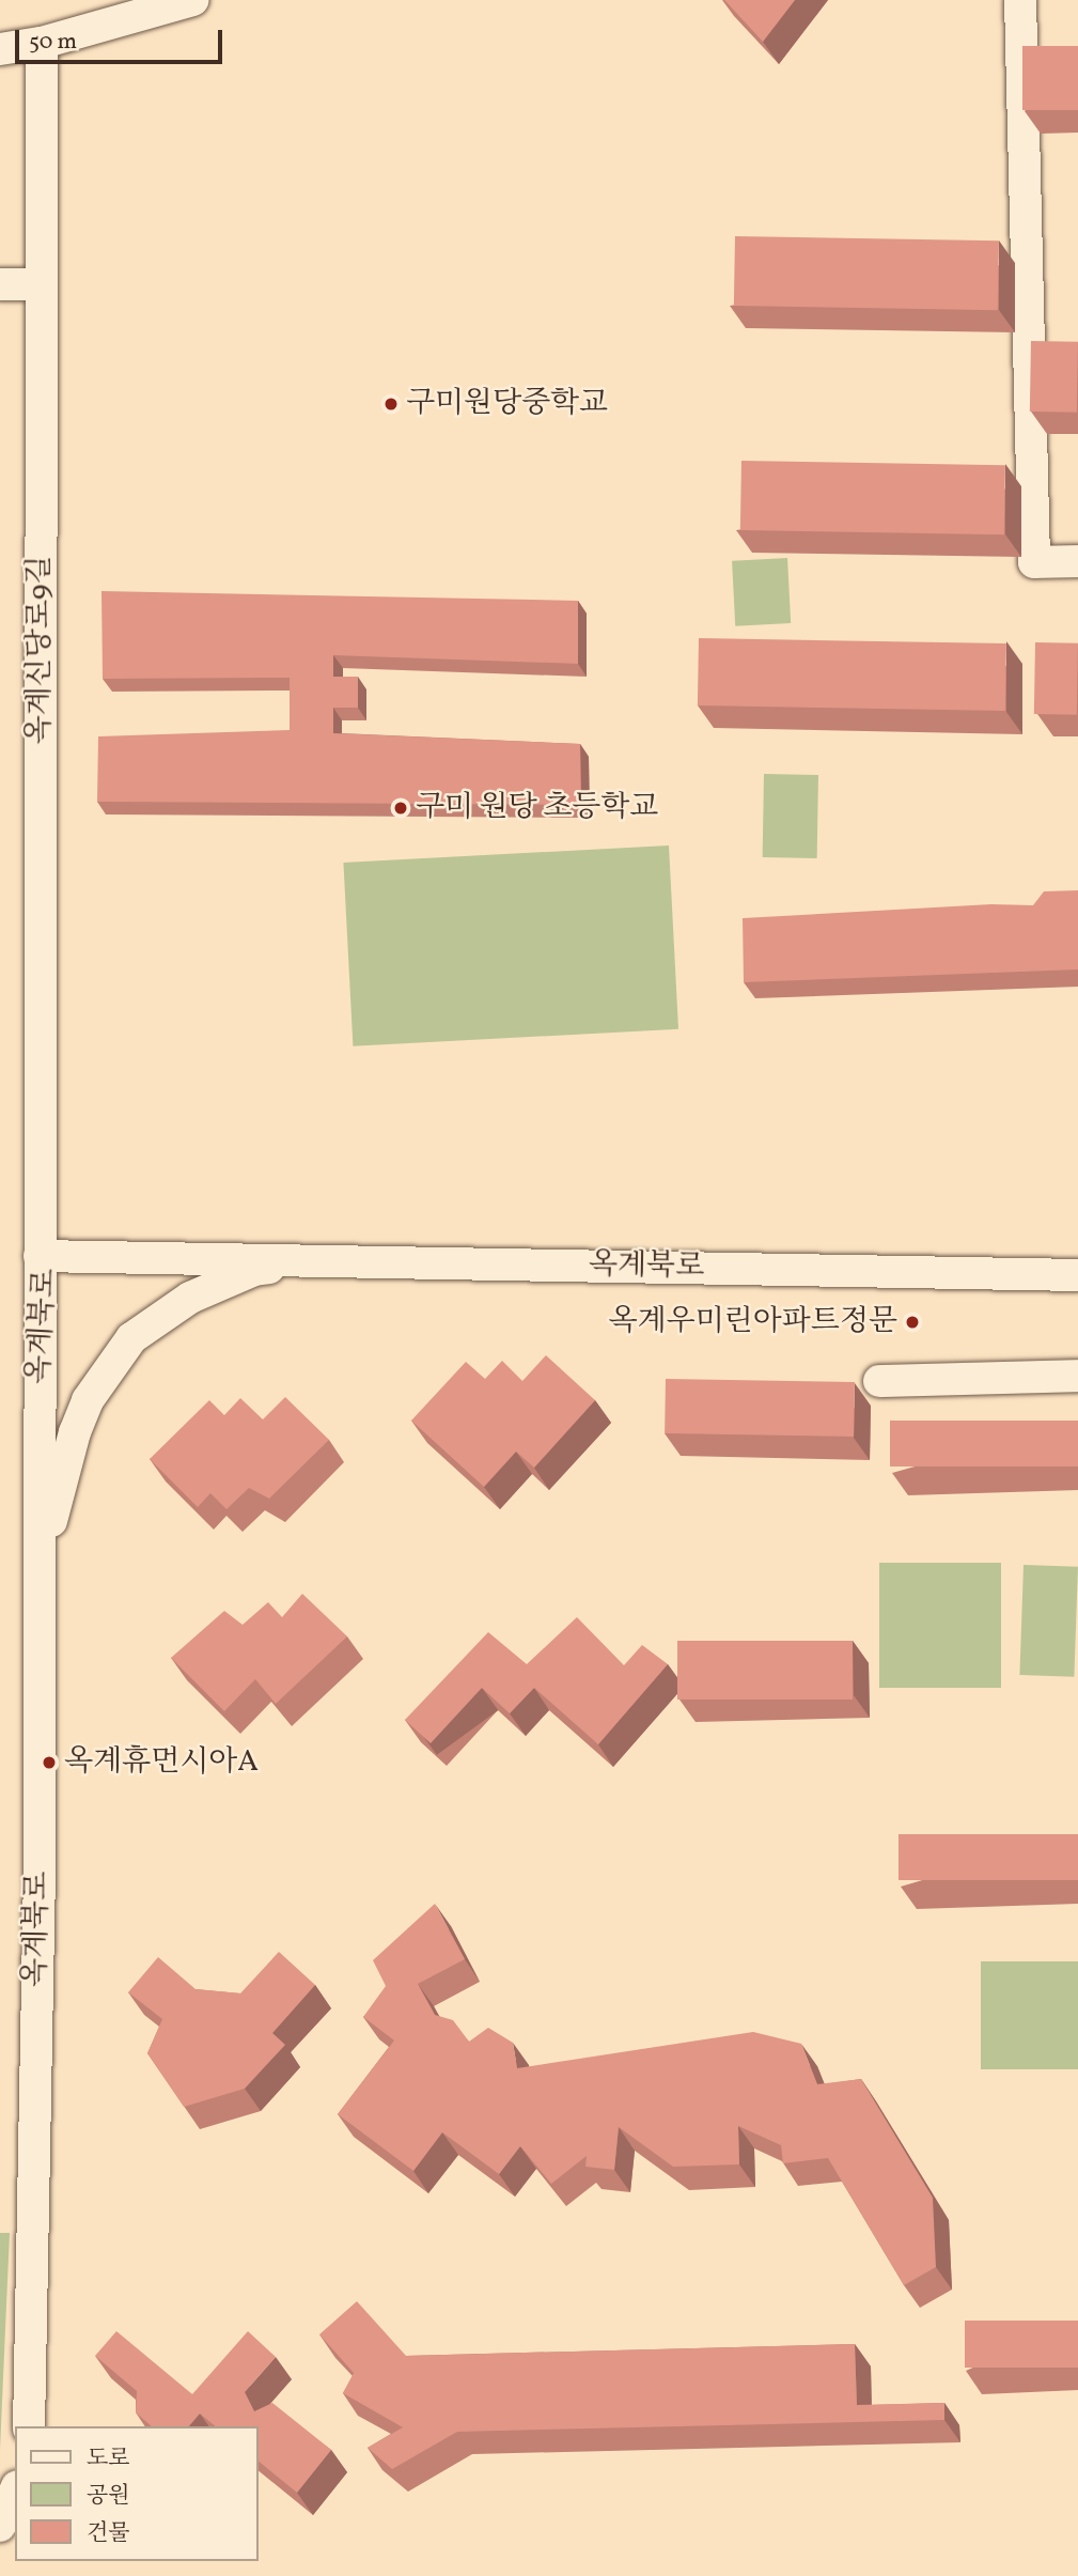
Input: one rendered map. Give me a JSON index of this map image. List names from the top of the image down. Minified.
{"streets":{"street":["옥계신당로9길","옥계북로"]},"crossings":[["옥계신당로9길","옥계북로"]],"places":["구미원당중학교","구미 원당 초등학교","옥계우미린아파트정문","옥계휴먼시아A"],"legend":["도로","공원","건물"],"scale_bar":"50 m"}
